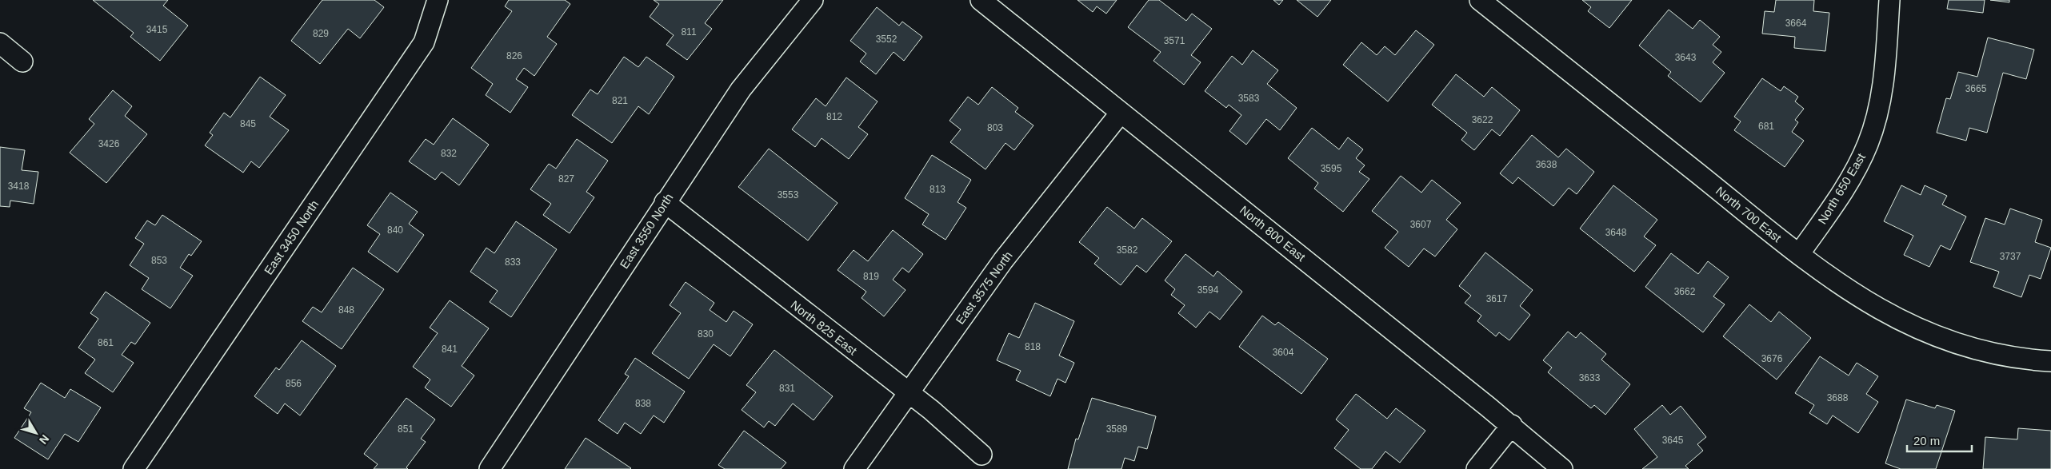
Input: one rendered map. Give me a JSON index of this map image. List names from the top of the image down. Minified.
{"streets":{"street":["North 650 East","North 700 East","East 3550 North","North 800 East","East 3450 North","East 3575 North","North 825 East"]},"crossings":[["North 650 East","North 700 East"],["East 3550 North","North 825 East"],["North 800 East","East 3575 North"],["East 3575 North","North 825 East"]],"house_numbers":["3664","3415","811","829","3552","3571","826","3643","3665","3583","821","812","3622","845","681","803","3426","832","3638","3595","827","3418","813","3553","3607","840","3648","3582","3737","853","833","819","3594","3662","3617","848","830","861","818","841","3604","3676","3633","856","831","3688","838","851","3589","3645"],"scale_bar":"20 m","north":"bottom right"}
